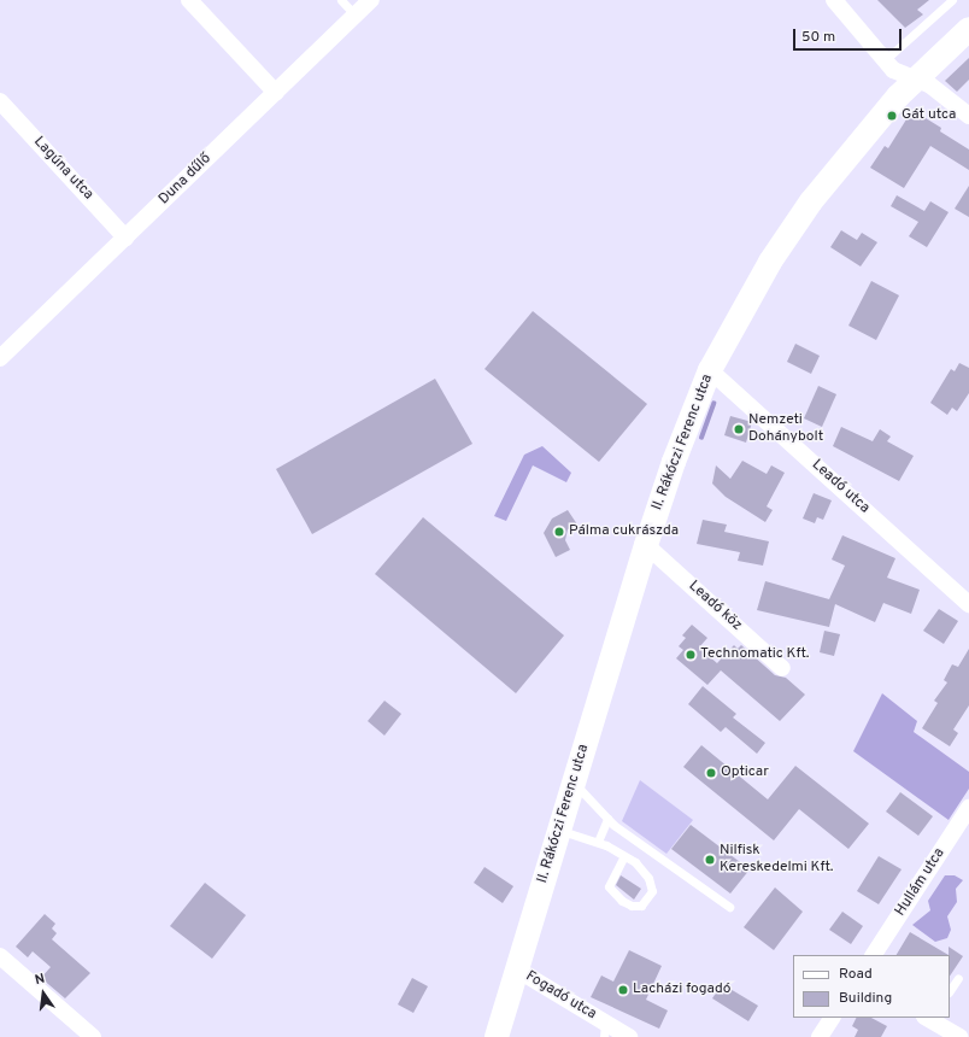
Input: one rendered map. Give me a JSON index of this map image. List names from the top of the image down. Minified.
{"streets":{"main road":["II. Rákóczi Ferenc utca"],"street":["Lagúna utca","Duna dűlő","Leadó utca","Leadó köz","Hullám utca","Fogadó utca"]},"crossings":[["Lagúna utca","Duna dűlő"],["II. Rákóczi Ferenc utca","Leadó utca"],["II. Rákóczi Ferenc utca","Leadó köz"],["II. Rákóczi Ferenc utca","Fogadó utca"]],"places":["Gát utca","Nemzeti Dohánybolt","Pálma cukrászda","Technomatic Kft.","Opticar","Nilfisk Kereskedelmi Kft.","Lacházi fogadó"],"legend":["Road","Building"],"scale_bar":"50 m","north":"top"}
